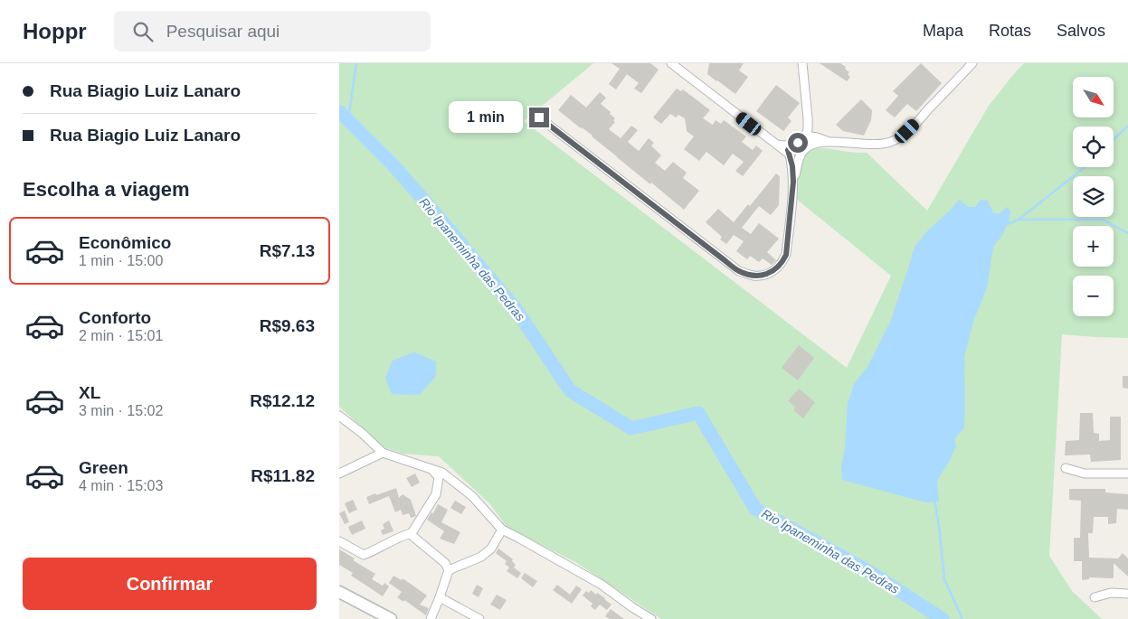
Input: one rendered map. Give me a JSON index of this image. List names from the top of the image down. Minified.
{"water":["Rio Ipaneminha das Pedras"],"north":"bottom right","page":{"header":"Hoppr","search":"Pesquisar aqui","nav":["Mapa","Rotas","Salvos"],"banner":["Rua Biagio Luiz Lanaro","Rua Biagio Luiz Lanaro"],"map_buttons":["+","−"],"bubble":"1 min","heading":"Escolha a viagem","list":[{"name":"Econômico","note":"1 min · 15:00","value":"R$7.13"},{"name":"Conforto","note":"2 min · 15:01","value":"R$9.63"},{"name":"XL","note":"3 min · 15:02","value":"R$12.12"},{"name":"Green","note":"4 min · 15:03","value":"R$11.82"}],"buttons":"Confirmar"}}
